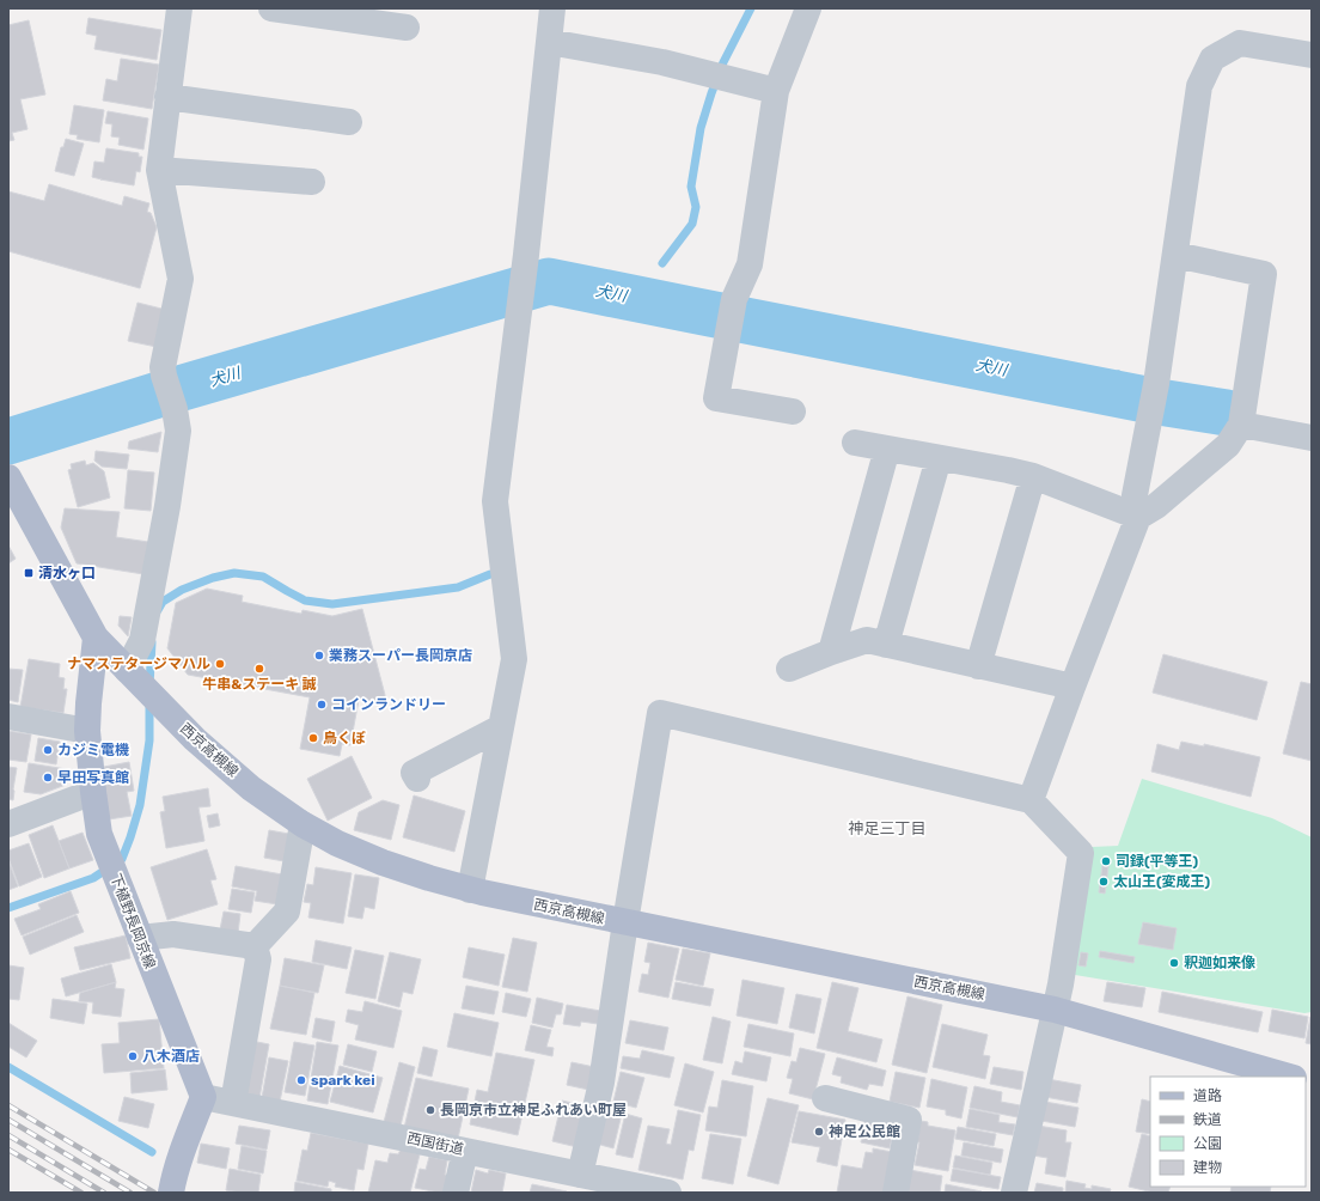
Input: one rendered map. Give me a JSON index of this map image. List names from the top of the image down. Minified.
{"streets":{"main road":["西京高槻線","下植野長岡京線"],"street":["西国街道"]},"crossings":[["西京高槻線","下植野長岡京線"],["下植野長岡京線","西国街道"]],"districts":["神足三丁目"],"water":["犬川"],"places":{"transit":["清水ヶ口"],"other":["業務スーパー長岡京店","ナマステタージマハル","牛串&ステーキ 誠","コインランドリー","鳥くぼ","カジミ電機","早田写真館","司録(平等王)","太山王(変成王)","釈迦如来像","八木酒店","spark kei","長岡京市立神足ふれあい町屋","神足公民館"]},"legend":["道路","鉄道","公園","建物"]}
